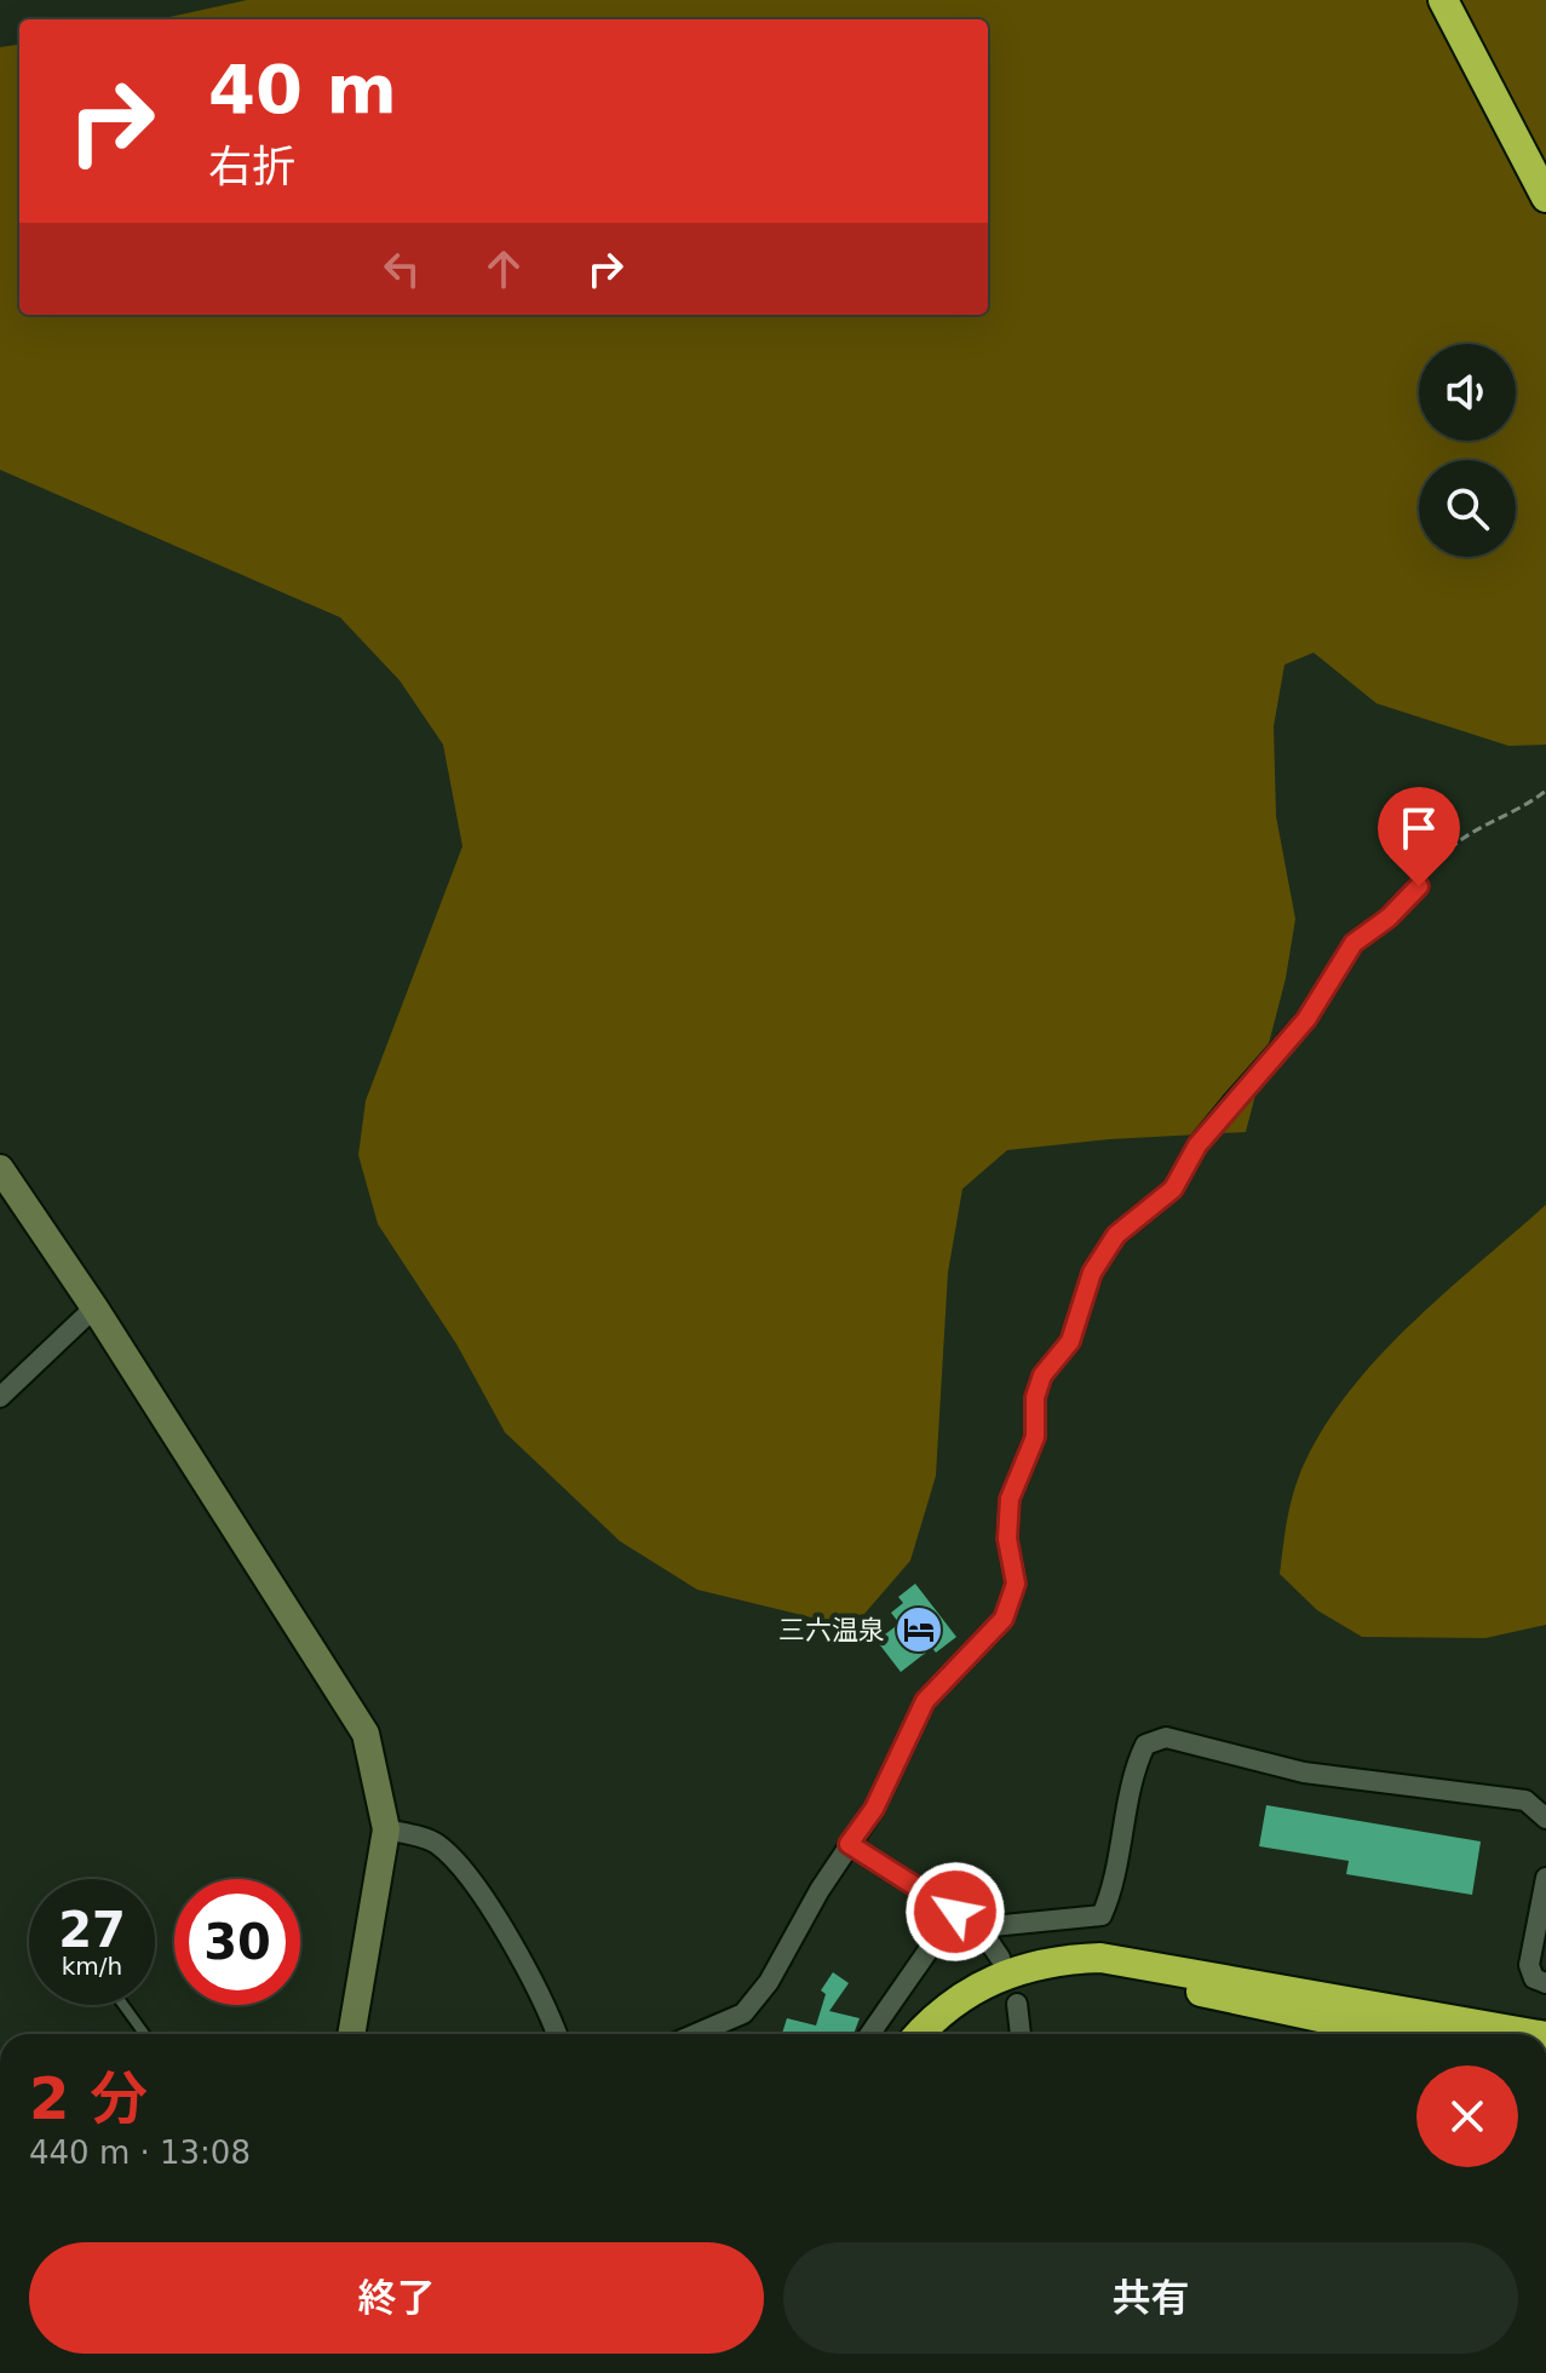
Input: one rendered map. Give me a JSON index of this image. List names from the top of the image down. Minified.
{"places":{"hotel":["三六温泉"]},"page":{"turn":["40 m","右折"],"speed":"27 km/h","limit":"30","heading":["2 分","440 m · 13:08"],"buttons":["終了","共有"]}}
